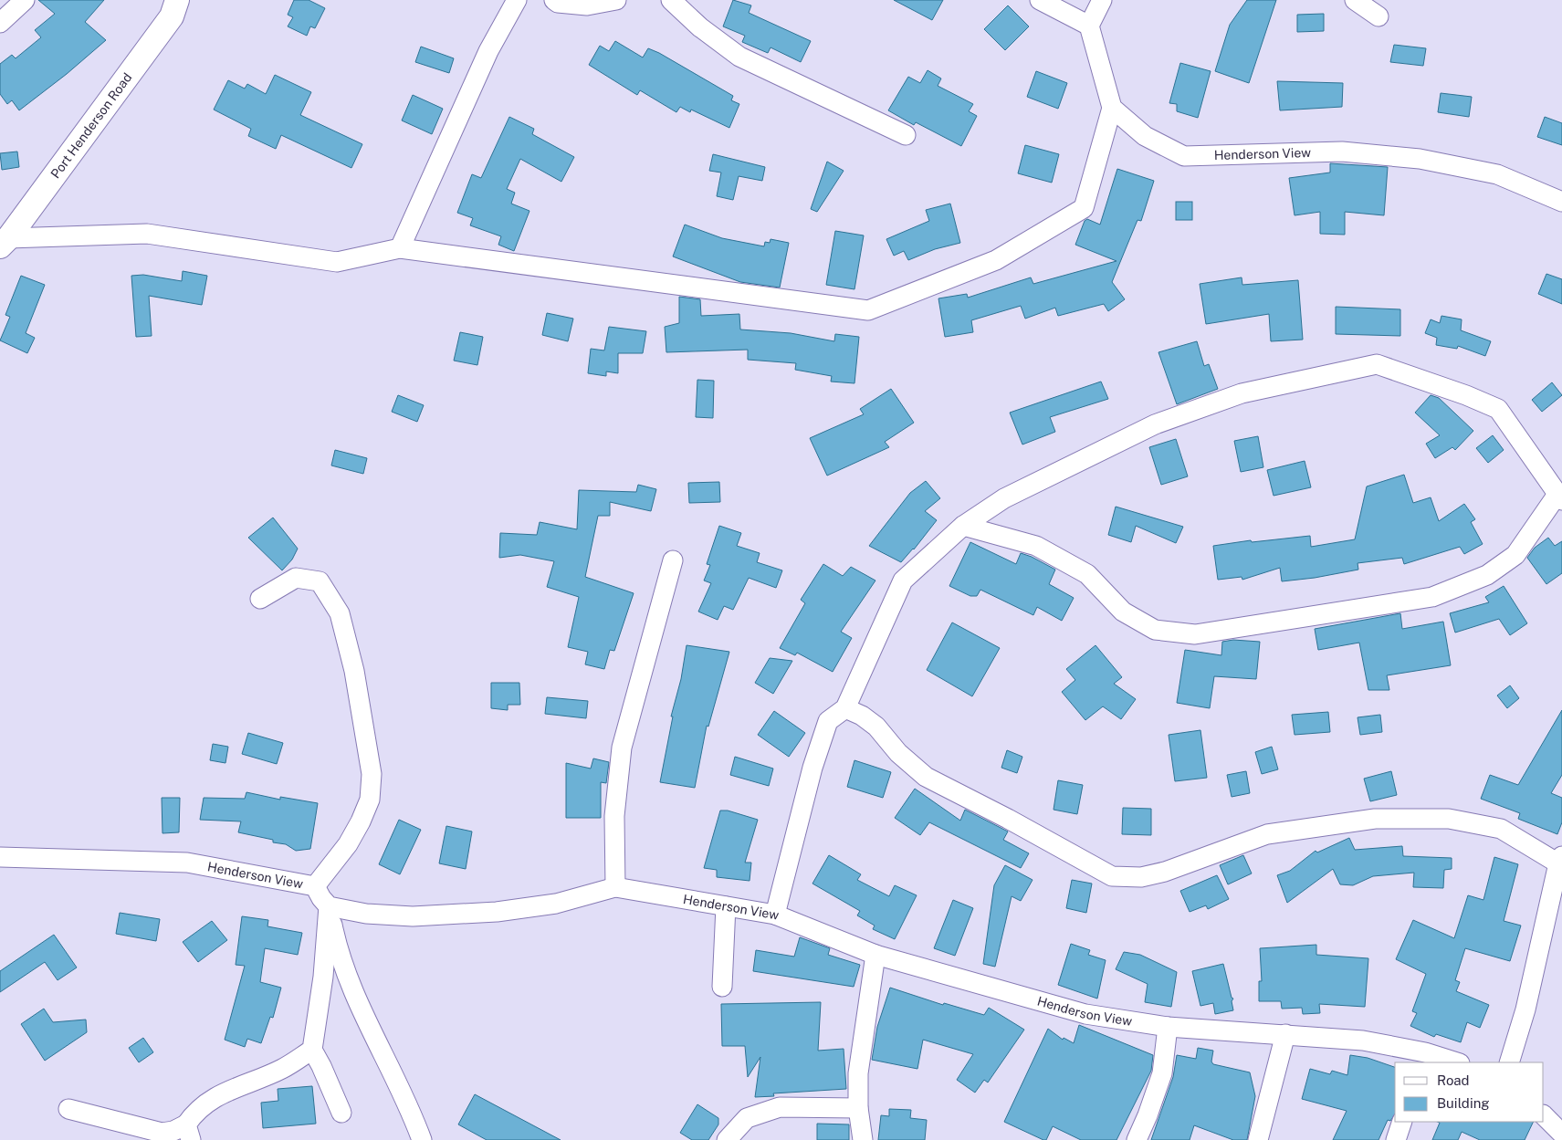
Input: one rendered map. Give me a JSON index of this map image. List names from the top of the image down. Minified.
{"streets":{"street":["Port Henderson Road","Henderson View"]},"legend":["Road","Building"]}
